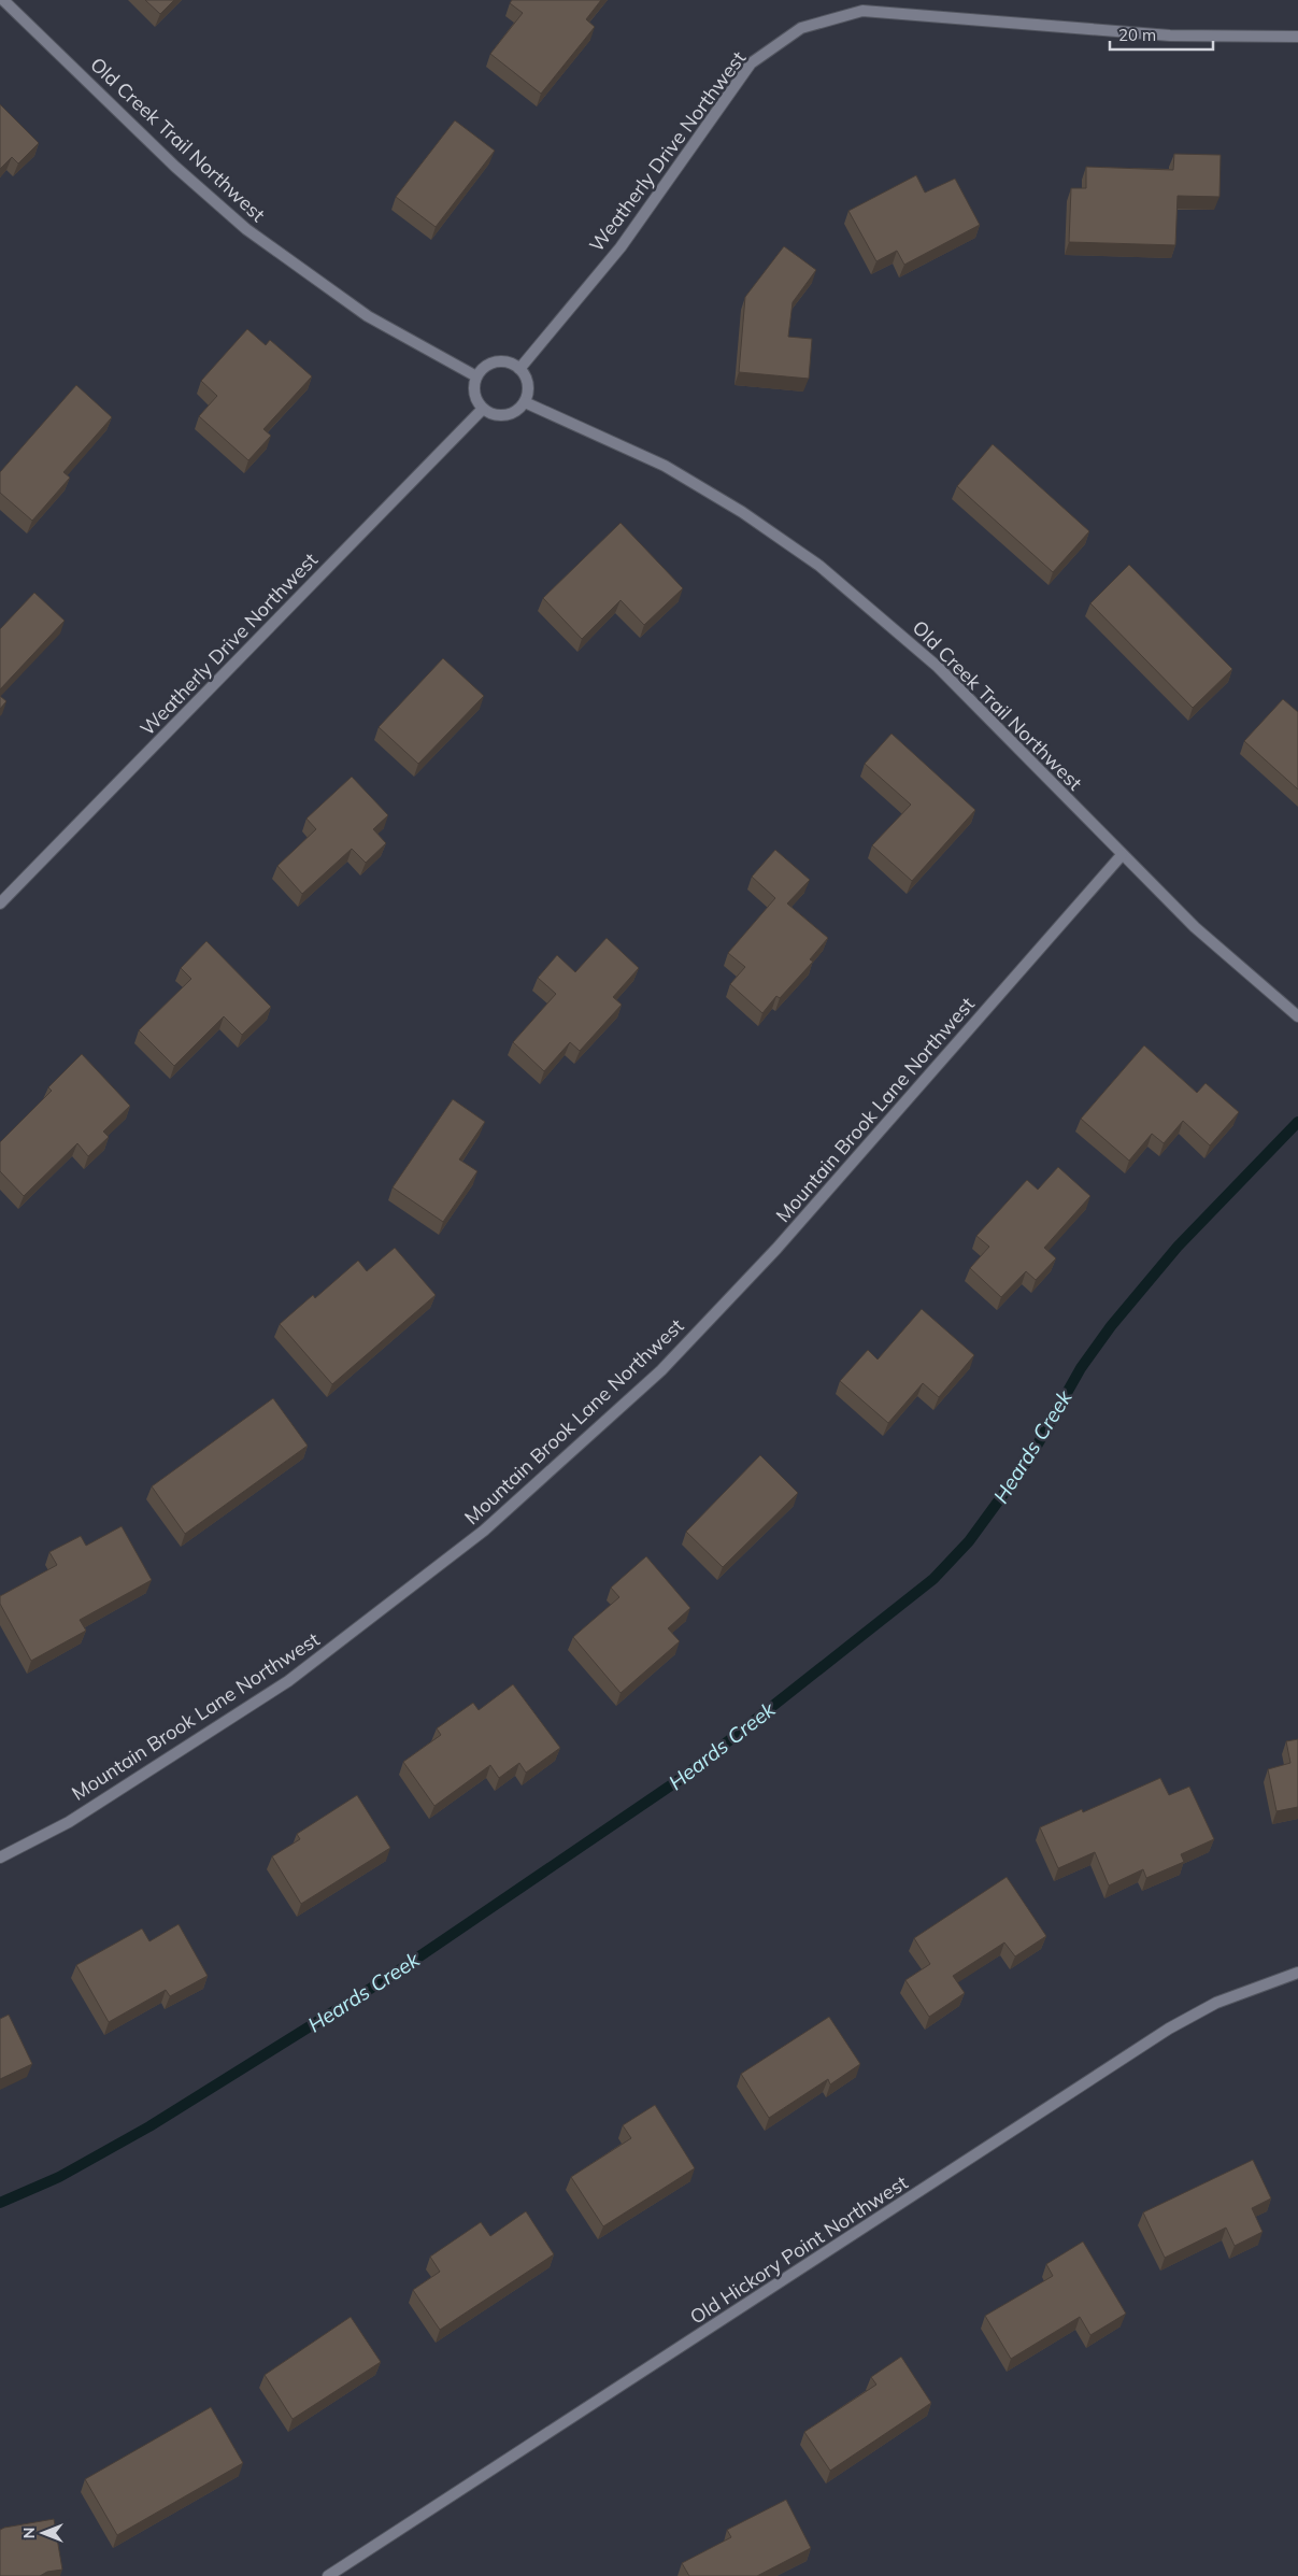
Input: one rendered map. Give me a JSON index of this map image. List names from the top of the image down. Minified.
{"streets":{"street":["Old Creek Trail Northwest","Weatherly Drive Northwest","Mountain Brook Lane Northwest","Old Hickory Point Northwest"]},"crossings":[["Old Creek Trail Northwest","Weatherly Drive Northwest"],["Old Creek Trail Northwest","Mountain Brook Lane Northwest"]],"water":["Heards Creek"],"scale_bar":"20 m","north":"left"}
